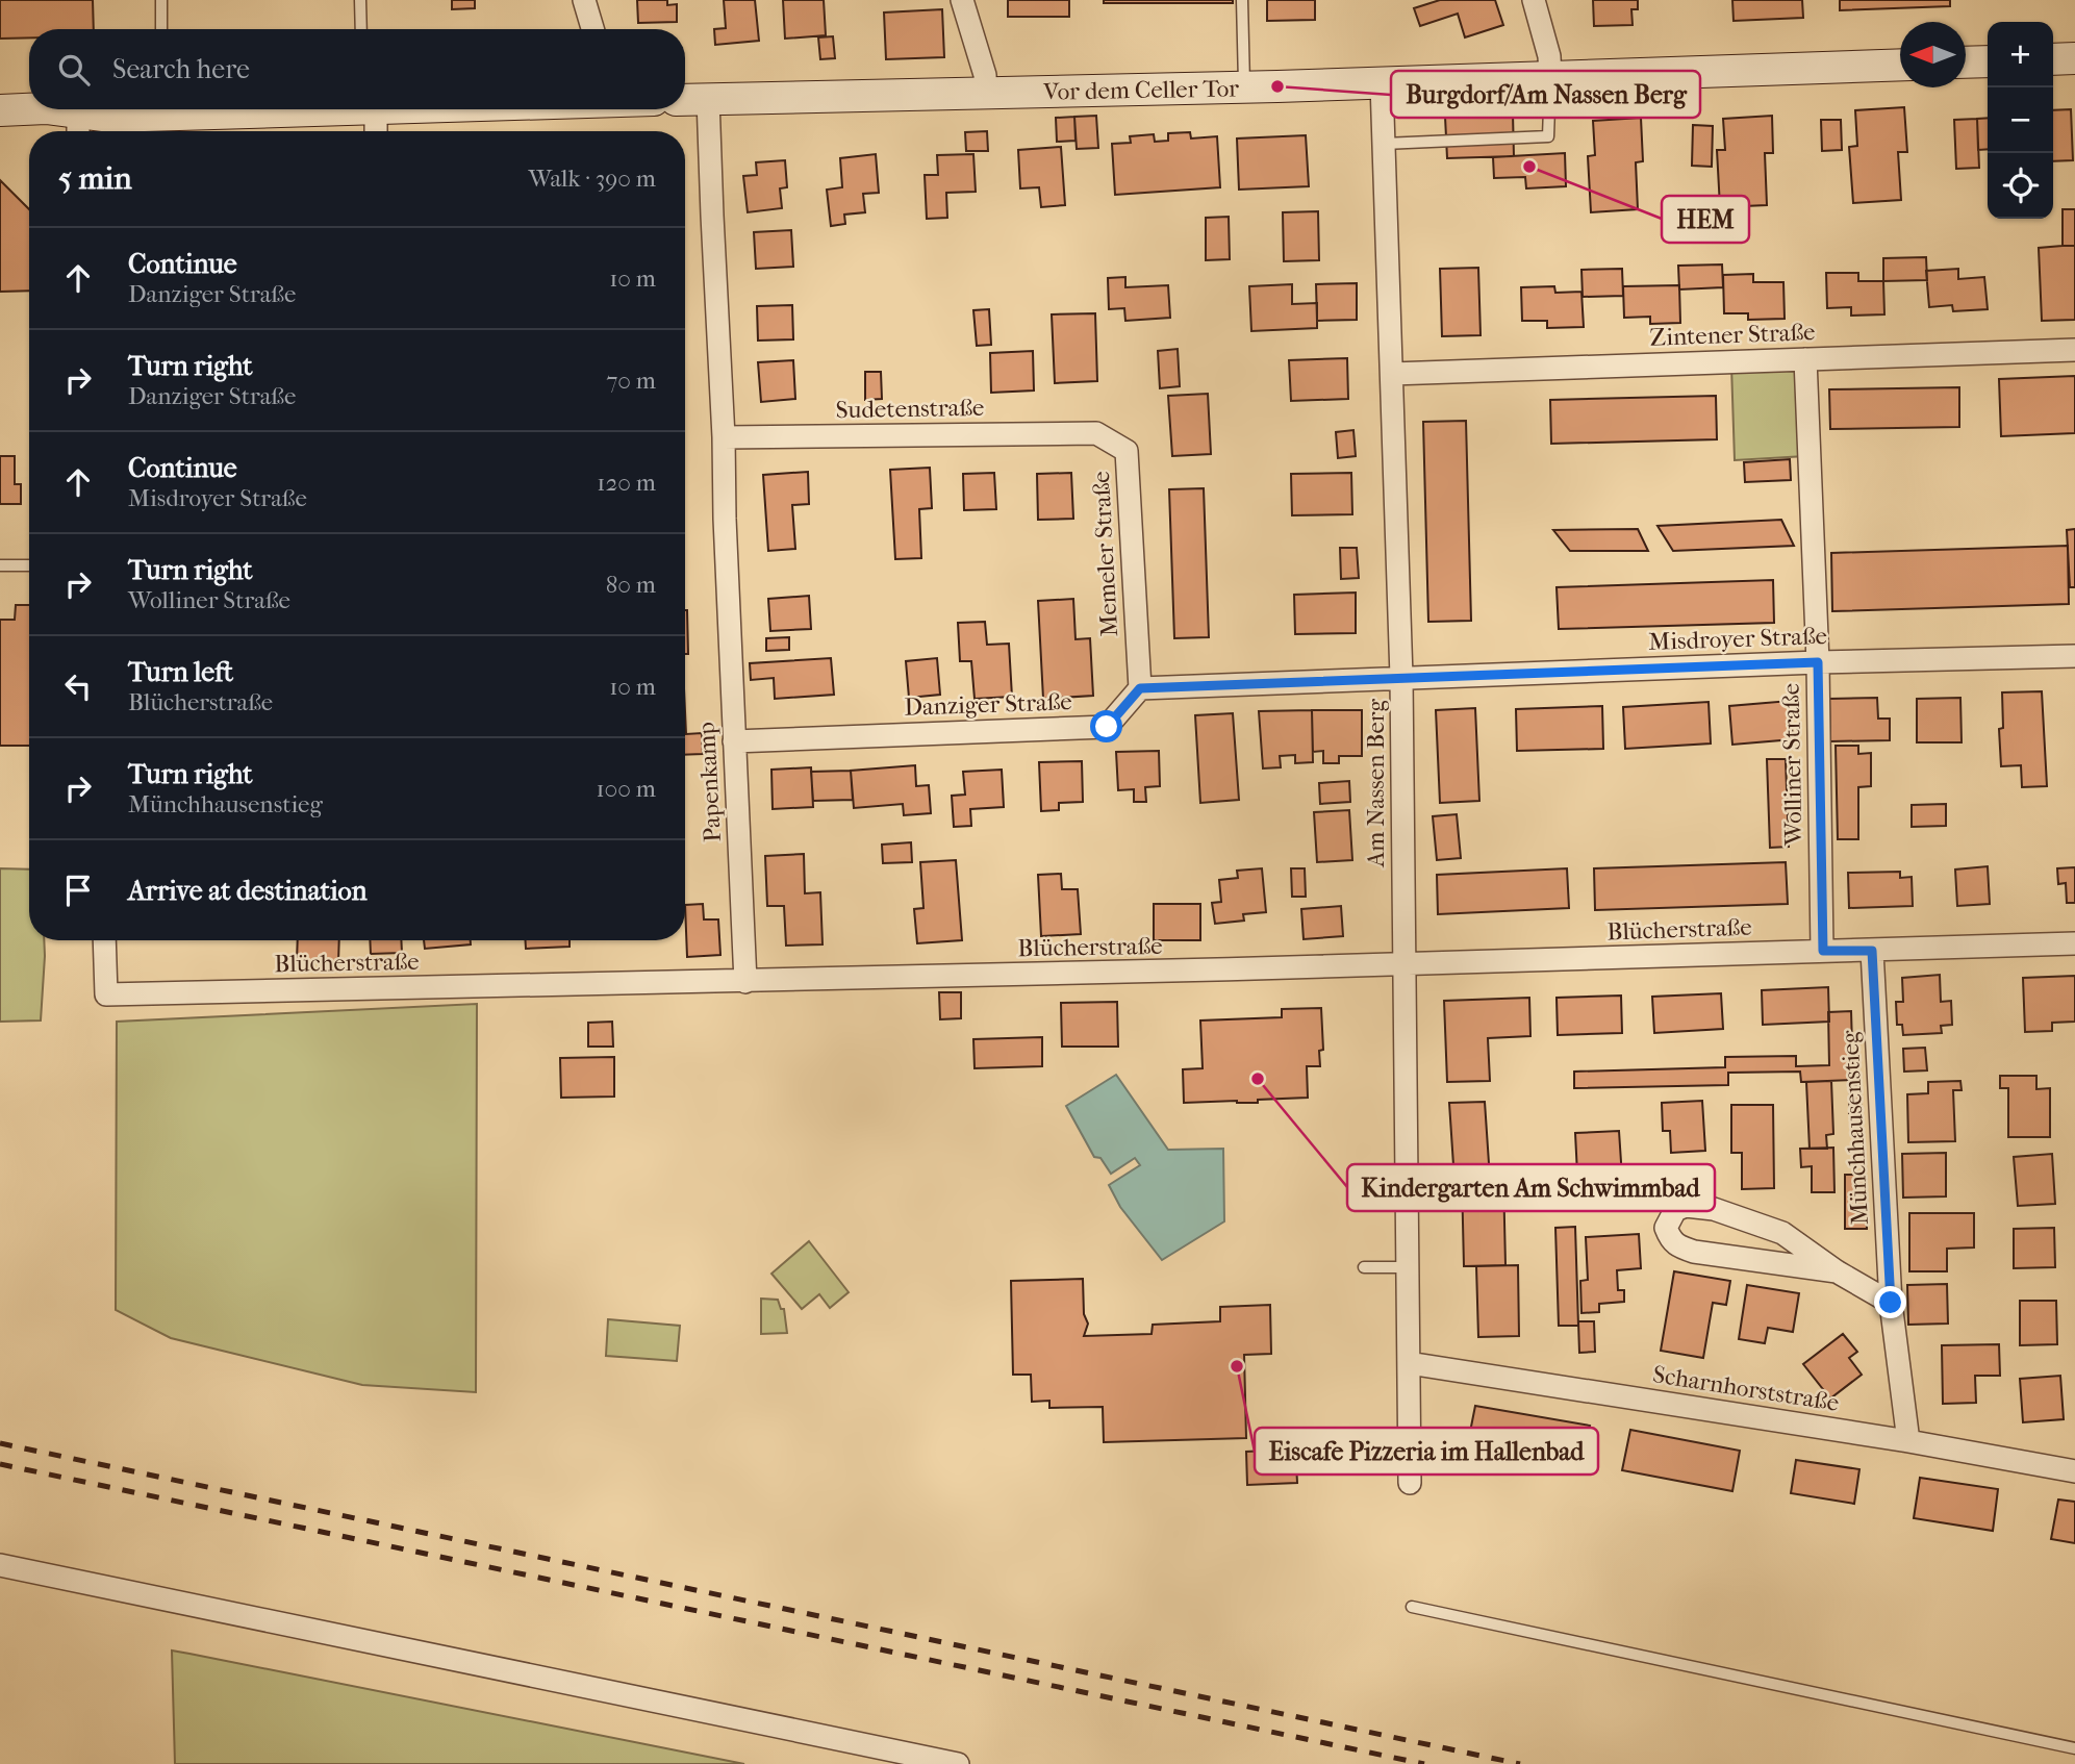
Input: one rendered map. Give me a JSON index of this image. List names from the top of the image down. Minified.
{"streets":{"street":["Vor dem Celler Tor","Zintener Straße","Sudetenstraße","Memeler Straße","Misdroyer Straße","Danziger Straße","Wolliner Straße","Papenkamp","Am Nassen Berg","Blücherstraße","Münchhausenstieg","Scharnhorststraße"]},"crossings":[["Vor dem Celler Tor","Papenkamp"],["Vor dem Celler Tor","Am Nassen Berg"],["Zintener Straße","Wolliner Straße"],["Zintener Straße","Am Nassen Berg"],["Sudetenstraße","Memeler Straße"],["Sudetenstraße","Papenkamp"],["Memeler Straße","Danziger Straße"],["Misdroyer Straße","Wolliner Straße"],["Misdroyer Straße","Am Nassen Berg"],["Danziger Straße","Papenkamp"],["Wolliner Straße","Blücherstraße"],["Papenkamp","Blücherstraße"],["Am Nassen Berg","Blücherstraße"],["Am Nassen Berg","Scharnhorststraße"],["Blücherstraße","Münchhausenstieg"],["Münchhausenstieg","Scharnhorststraße"]],"places":["Burgdorf/Am Nassen Berg","HEM","Kindergarten Am Schwimmbad","Eiscafe Pizzeria im Hallenbad"],"north":"left","page":{"map_buttons":["+","−"],"search":"Search here","heading":["5 min","Walk · 390 m"],"list":[["Continue","Danziger Straße","10 m"],["Turn right","Danziger Straße","70 m"],["Continue","Misdroyer Straße","120 m"],["Turn right","Wolliner Straße","80 m"],["Turn left","Blücherstraße","10 m"],["Turn right","Münchhausenstieg","100 m"],"Arrive at destination"]}}
